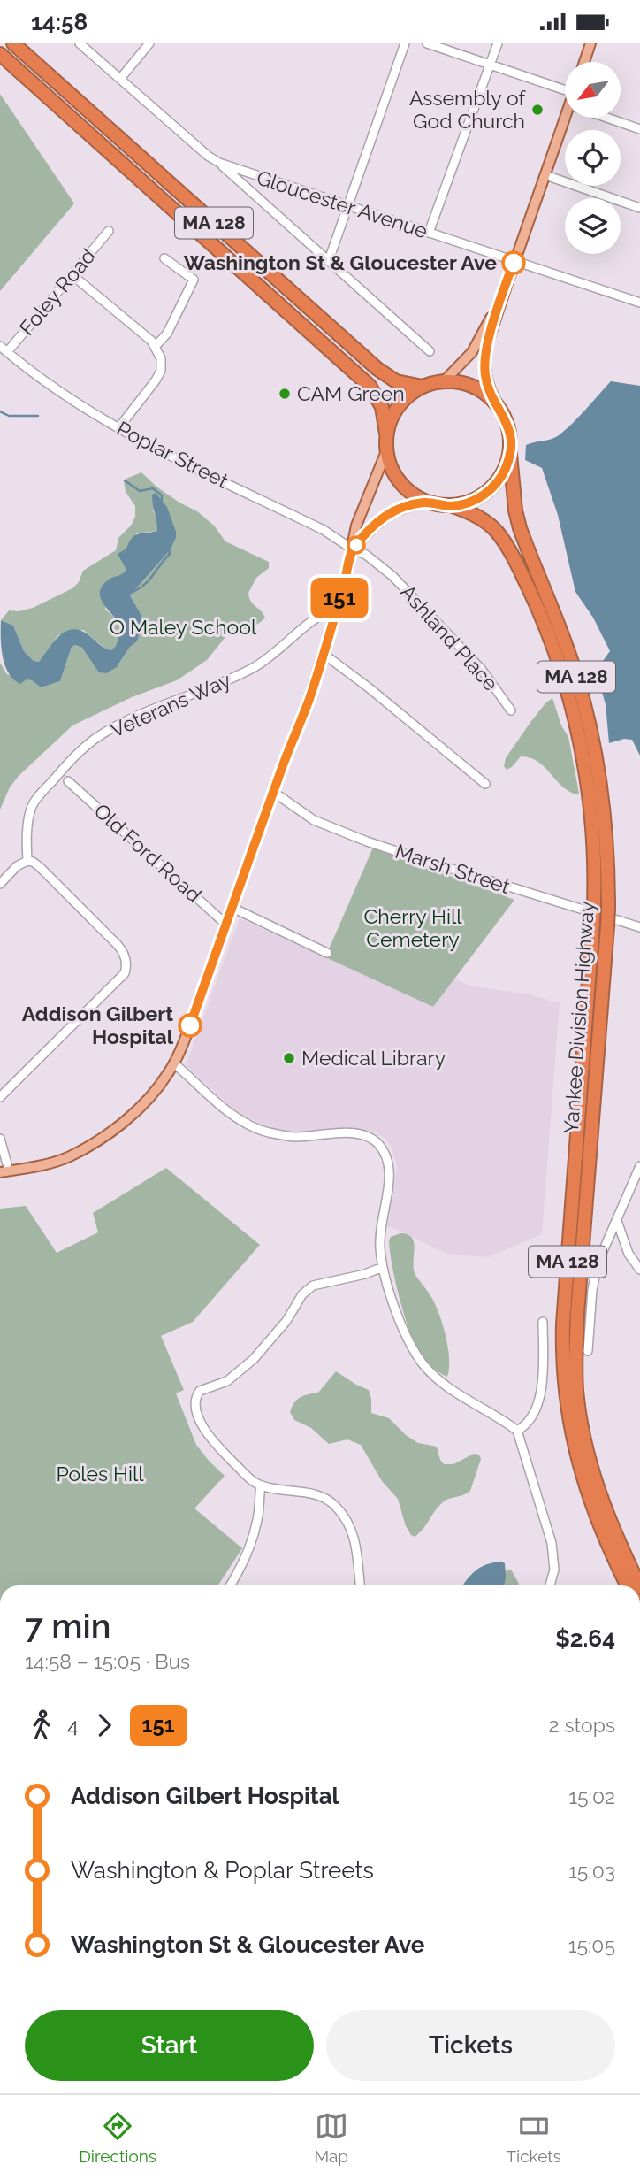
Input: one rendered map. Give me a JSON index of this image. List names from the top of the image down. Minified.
{"streets":{"highway":["MA 128","Yankee Division Highway"],"street":["Gloucester Avenue","Foley Road","Poplar Street","Ashland Place","Veterans Way","Old Ford Road","Marsh Street"]},"crossings":[["MA 128","Yankee Division Highway"],["Foley Road","Poplar Street"],["Poplar Street","Ashland Place"]],"parks":["O Maley School","Cherry Hill Cemetery","Poles Hill"],"places":["Assembly of God Church","Washington St & Gloucester Ave","CAM Green","Addison Gilbert Hospital","Medical Library"],"lines":["bus line 151"],"north":"bottom left","page":{"status":"14:58","on_map":"151","heading":["7 min","14:58 – 15:05 · Bus","$2.64"],"legs":["4","151","2 stops"],"list":[{"name":"Addison Gilbert Hospital","value":"15:02"},{"name":"Washington & Poplar Streets","value":"15:03"},{"name":"Washington St & Gloucester Ave","value":"15:05"}],"buttons":["Start","Tickets"],"tabs":["Directions","Map","Tickets"]}}
